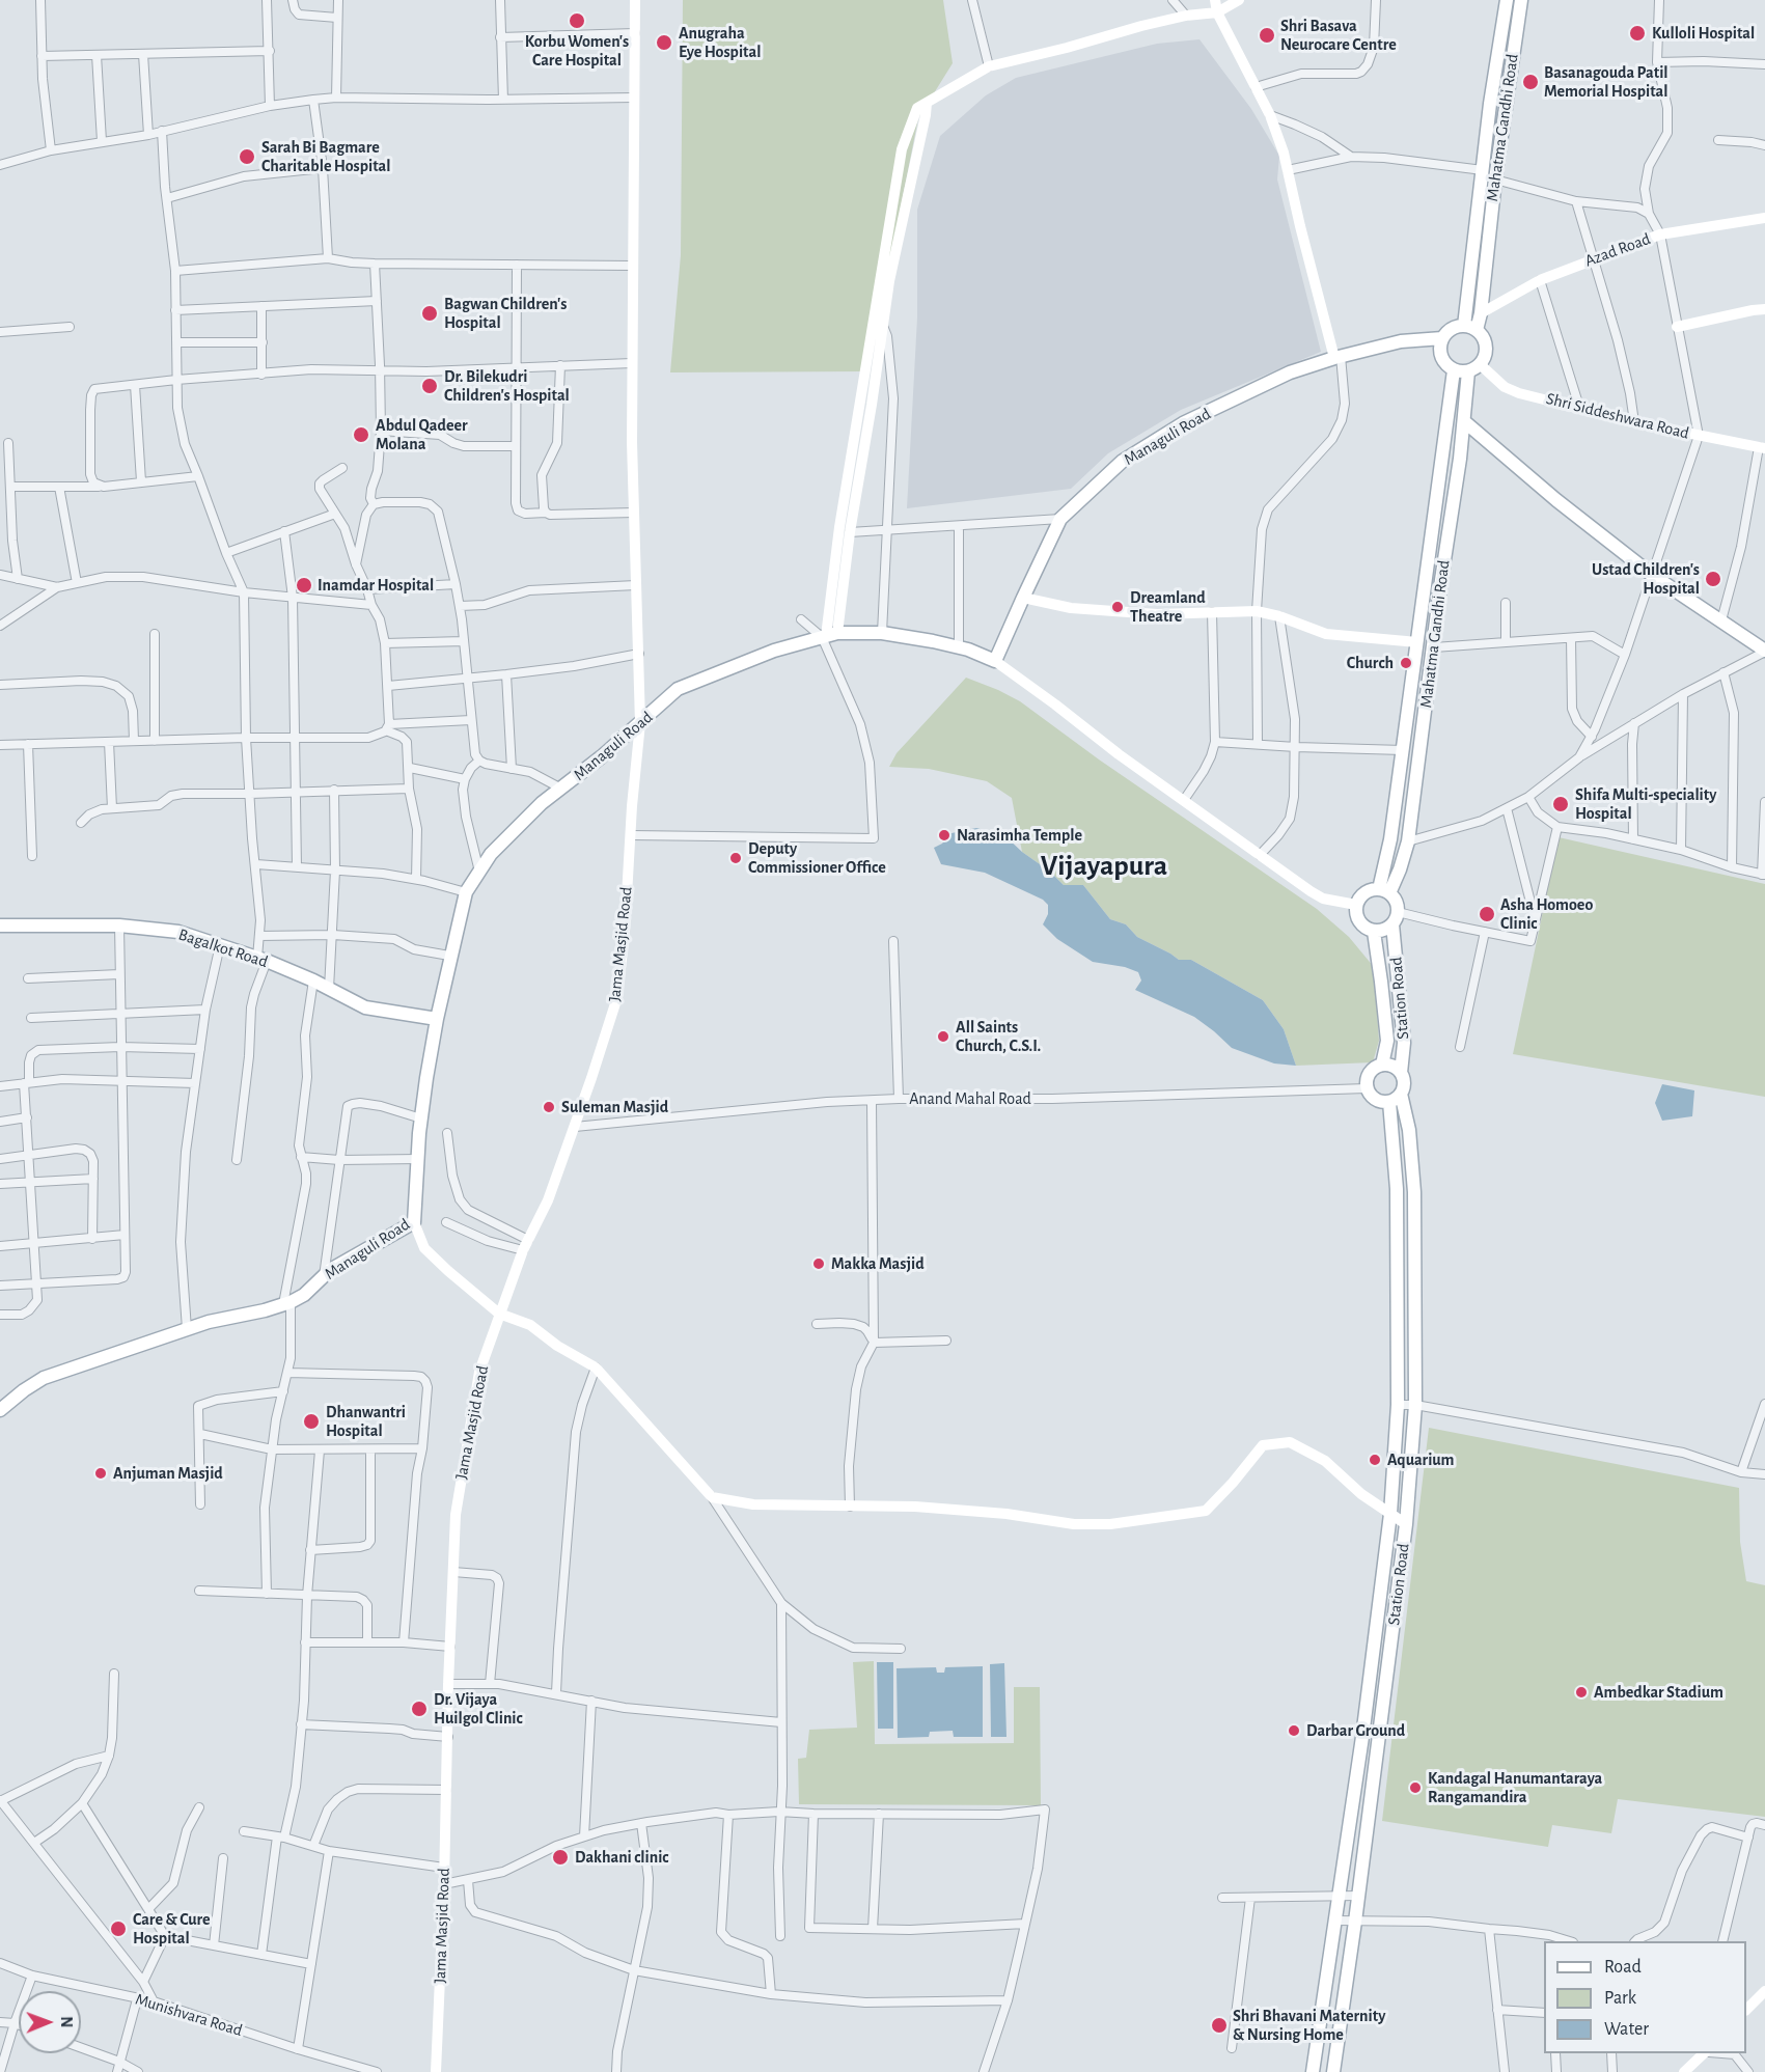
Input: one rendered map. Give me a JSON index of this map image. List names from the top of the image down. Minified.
{"streets":{"main road":["Mahatma Gandhi Road","Managuli Road","Bagalkot Road","Station Road"],"street":["Azad Road","Shri Siddeshwara Road","Jama Masjid Road","Anand Mahal Road","Munishvara Road"]},"crossings":[["Mahatma Gandhi Road","Azad Road"],["Mahatma Gandhi Road","Shri Siddeshwara Road"],["Mahatma Gandhi Road","Managuli Road"],["Mahatma Gandhi Road","Station Road"],["Shri Siddeshwara Road","Managuli Road"],["Managuli Road","Jama Masjid Road"],["Managuli Road","Bagalkot Road"],["Jama Masjid Road","Anand Mahal Road"],["Station Road","Anand Mahal Road"]],"districts":["Vijayapura"],"places":["Korbu Women's Care Hospital","Kulloli Hospital","Shri Basava Neurocare Centre","Anugraha Eye Hospital","Basanagouda Patil Memorial Hospital","Sarah Bi Bagmare Charitable Hospital","Bagwan Children's Hospital","Dr. Bilekudri Children's Hospital","Abdul Qadeer Molana","Ustad Children's Hospital","Inamdar Hospital","Dreamland Theatre","Church","Shifa Multi-speciality Hospital","Narasimha Temple","Deputy Commissioner Office","Asha Homoeo Clinic","All Saints Church, C.S.I.","Suleman Masjid","Makka Masjid","Dhanwantri Hospital","Aquarium","Anjuman Masjid","Ambedkar Stadium","Dr. Vijaya Huilgol Clinic","Darbar Ground","Kandagal Hanumantaraya Rangamandira","Dakhani clinic","Care & Cure Hospital","Shri Bhavani Maternity & Nursing Home"],"legend":["Road","Park","Water"],"north":"right"}
